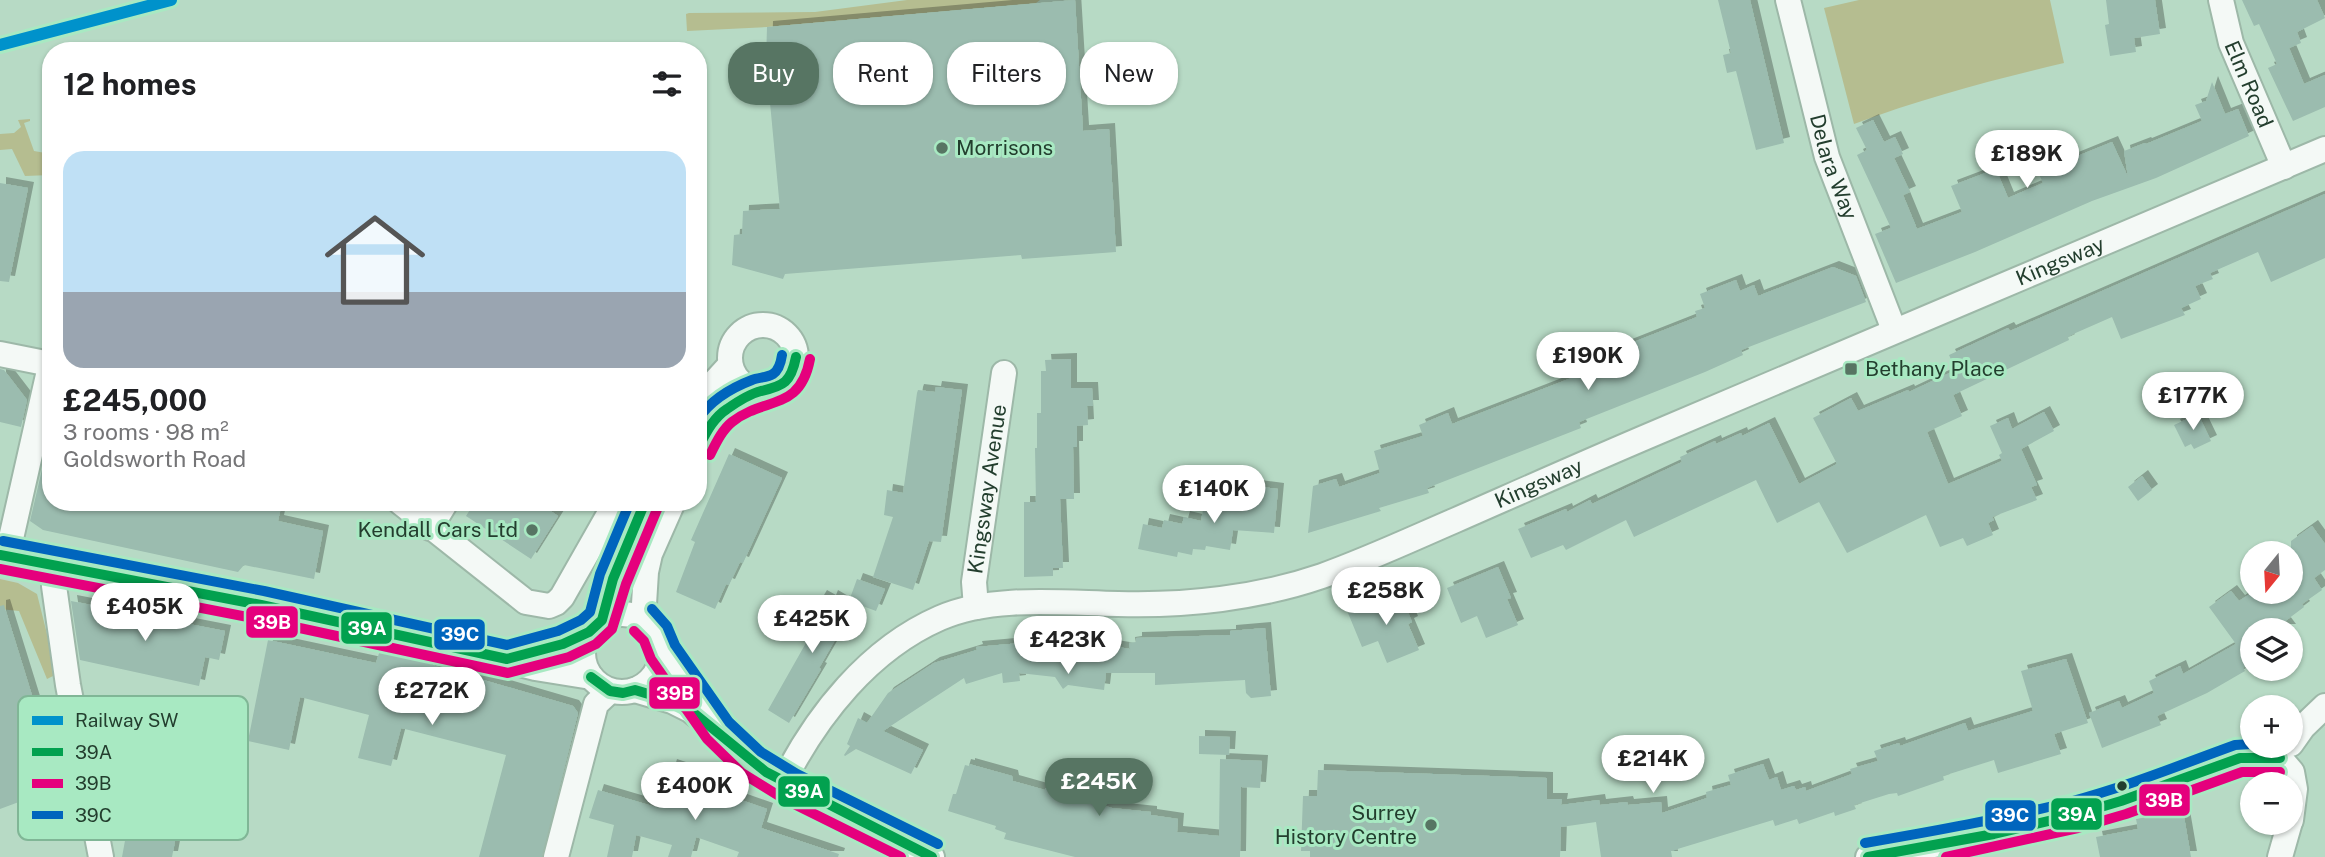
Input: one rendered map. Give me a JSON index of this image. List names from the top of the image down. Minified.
{"streets":{"street":["Elm Road","Delara Way","Kingsway","Kingsway Avenue"]},"crossings":[["Elm Road","Kingsway"],["Delara Way","Kingsway"],["Kingsway","Kingsway Avenue"]],"places":{"other":["Morrisons","Kendall Cars Ltd","Surrey History Centre"],"transit":["Bethany Place"]},"lines":["rail line SW","transit line 39C","transit line 39A","transit line 39B"],"legend":["Railway SW","39A","39B","39C"],"north":"bottom","page":{"chip":["Buy","Rent","Filters","New"],"heading":"12 homes","list":[{"name":"£245,000","note":"3 rooms · 98 m² · Goldsworth Road"}],"price":["£189K","£190K","£177K","£140K","£258K","£405K","£425K","£423K","£272K","£214K","£245K","£400K"],"map_buttons":["+","−"]}}
